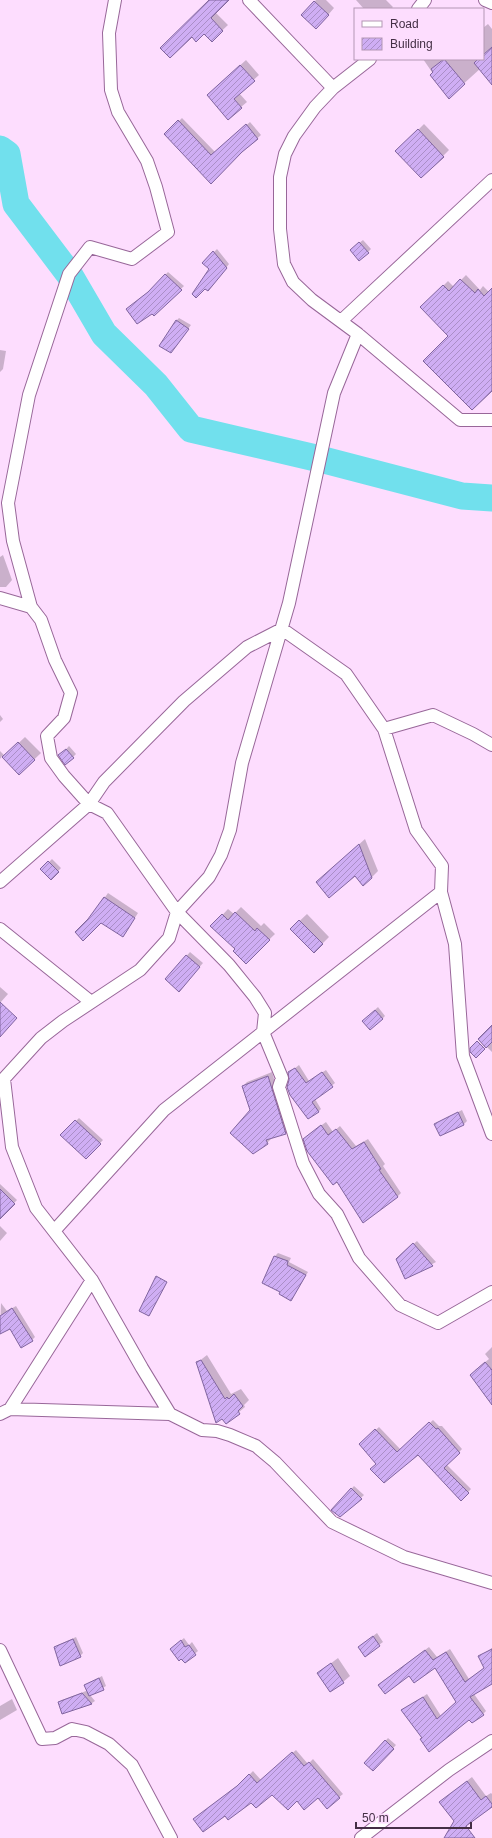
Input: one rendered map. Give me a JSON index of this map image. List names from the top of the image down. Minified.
{"legend":["Road","Building"],"scale_bar":"50 m"}
